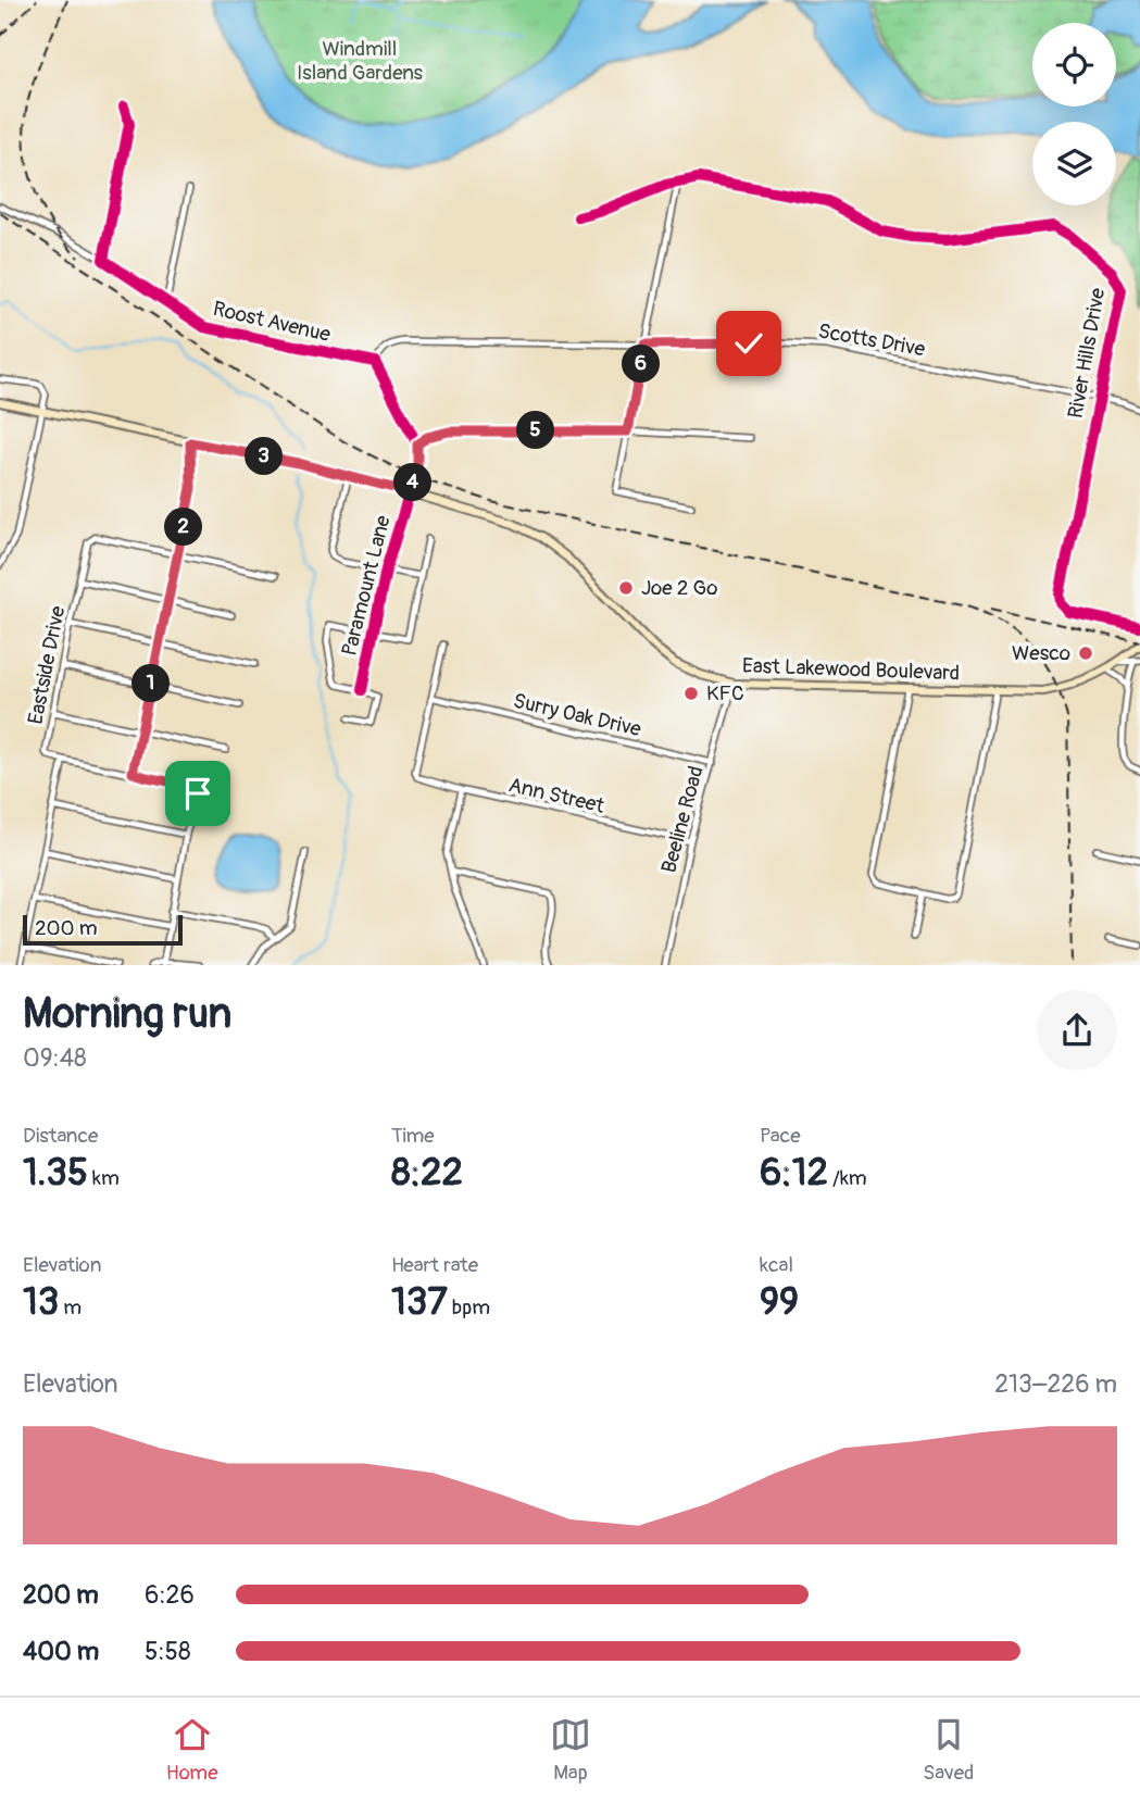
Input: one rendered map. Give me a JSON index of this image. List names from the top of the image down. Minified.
{"streets":{"main road":["East Lakewood Boulevard"],"street":["Roost Avenue","Scotts Drive","River Hills Drive","Paramount Lane","Eastside Drive","Surry Oak Drive","Ann Street","Beeline Road"]},"crossings":[["Roost Avenue","Scotts Drive"],["Scotts Drive","River Hills Drive"],["Paramount Lane","East Lakewood Boulevard"],["East Lakewood Boulevard","Beeline Road"],["Surry Oak Drive","Ann Street"],["Surry Oak Drive","Beeline Road"],["Ann Street","Beeline Road"]],"parks":["Windmill Island Gardens"],"places":["Joe 2 Go","Wesco","KFC"],"scale_bar":"200 m","page":{"pins":["6","5","3","4","2","1"],"scale":"200 m","heading":["Morning run","09:48"],"stats":[["Distance","1.35 km"],["Time","8:22"],["Pace","6:12 /km"],["Elevation","13 m"],["Heart rate","137 bpm"],["kcal","99"]],"chart":["Elevation","213–226 m"],"list":[{"name":"200 m","note":"6:26"},{"name":"400 m","note":"5:58"}],"tabs":["Home","Map","Saved"]}}
